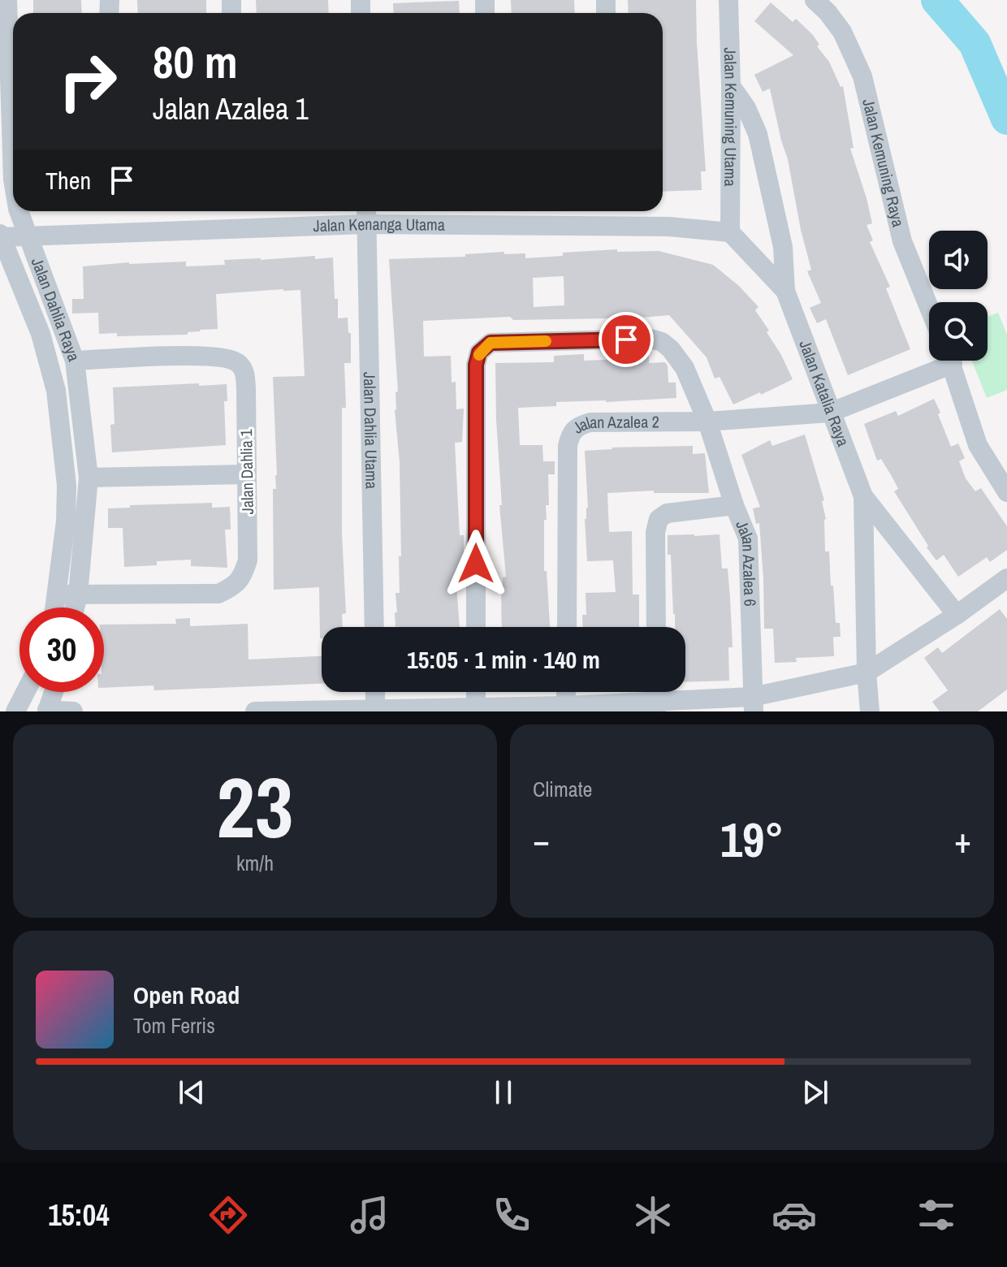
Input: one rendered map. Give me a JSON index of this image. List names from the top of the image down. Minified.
{"streets":{"street":["Jalan Kemuning Utama","Jalan Kemuning Raya","Jalan Kenanga Utama","Jalan Dahlia Raya","Jalan Katalia Raya","Jalan Azalea 2","Jalan Dahlia Utama","Jalan Dahlia 1","Jalan Azalea 6"]},"crossings":[["Jalan Kemuning Utama","Jalan Kenanga Utama"],["Jalan Kemuning Utama","Jalan Katalia Raya"],["Jalan Kenanga Utama","Jalan Dahlia Raya"],["Jalan Kenanga Utama","Jalan Katalia Raya"],["Jalan Kenanga Utama","Jalan Dahlia Utama"],["Jalan Dahlia Raya","Jalan Dahlia 1"],["Jalan Katalia Raya","Jalan Azalea 2"],["Jalan Azalea 2","Jalan Azalea 6"]],"page":{"turn":["80 m","Jalan Azalea 1"],"then":"Then","limit":"30","trip":"15:05 · 1 min · 140 m","tile":[["23","km/h"],"Climate"],"heat":["−","19°","+"],"song":["Open Road","Tom Ferris"],"tabs":"15:04"}}
